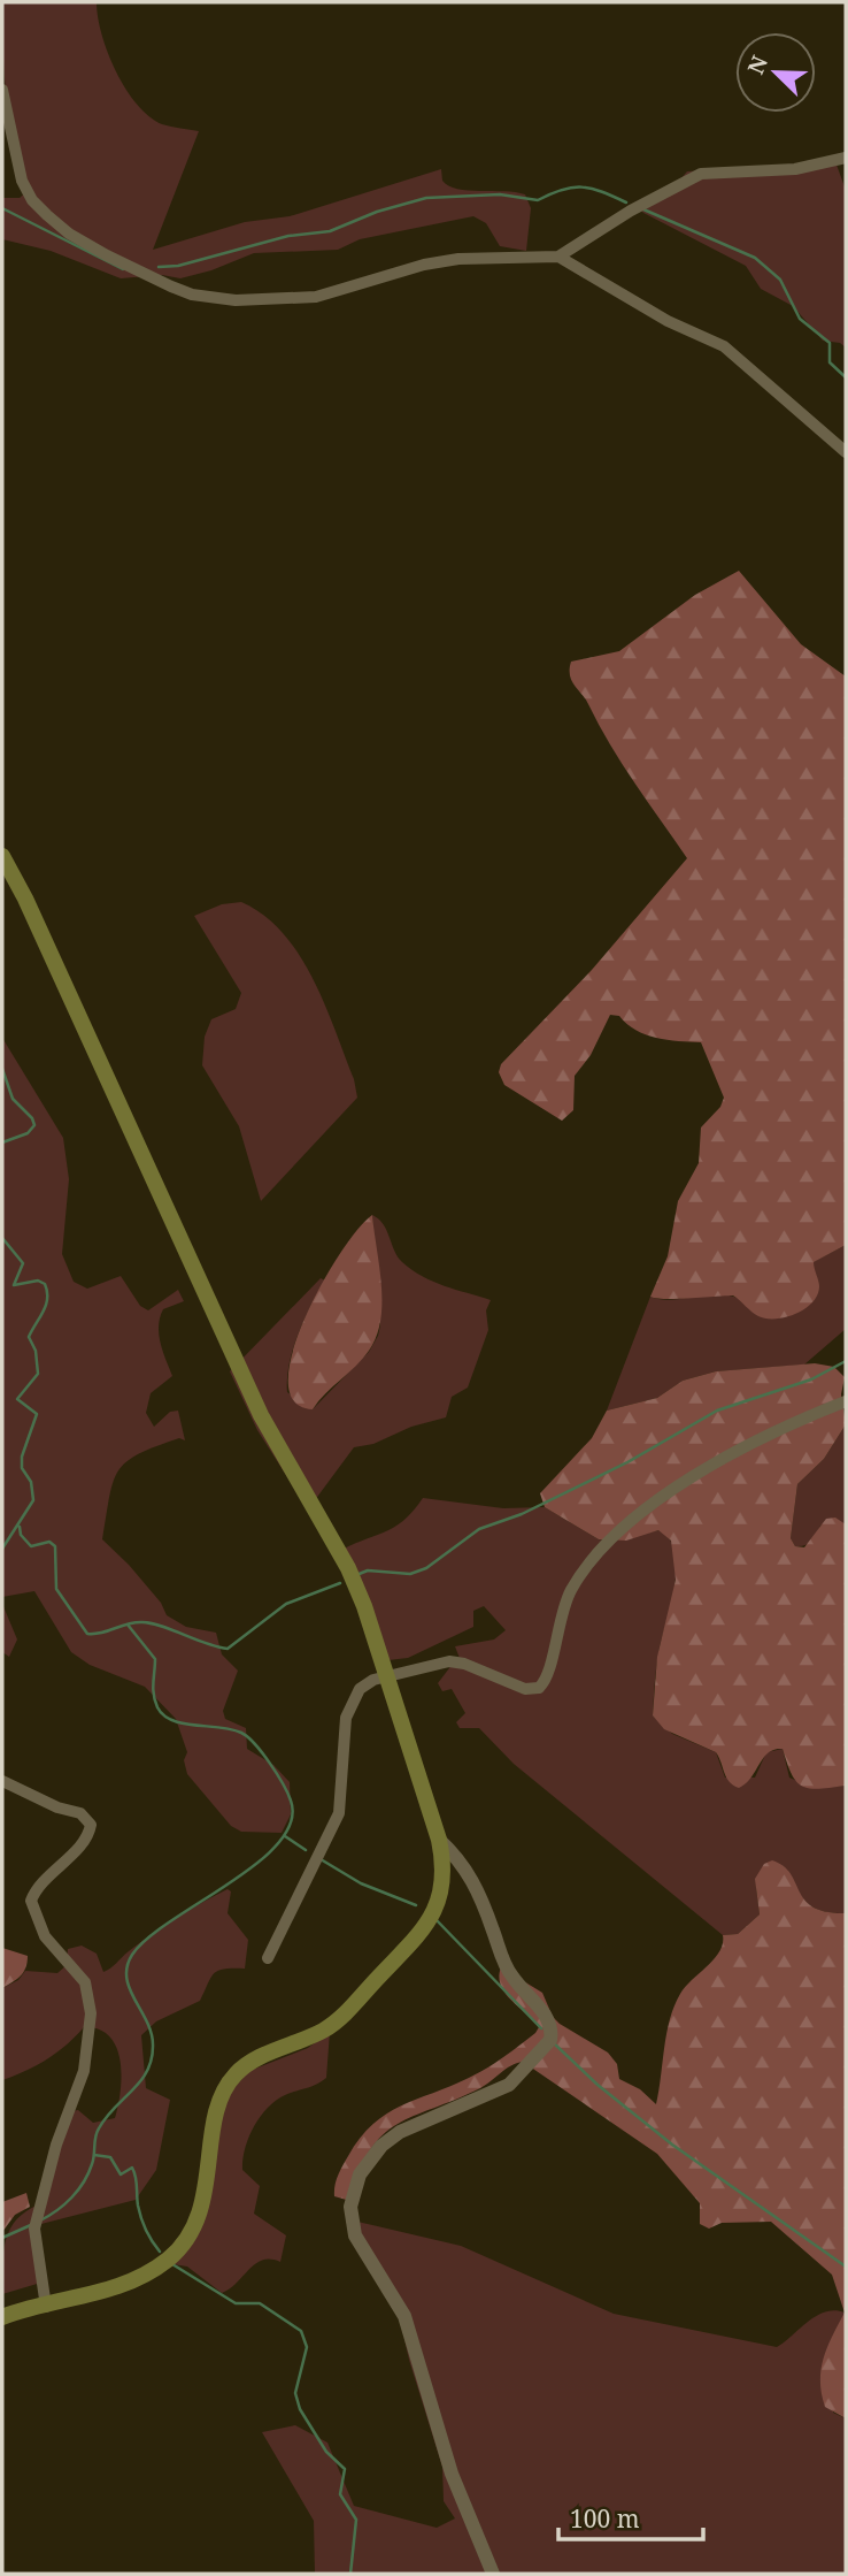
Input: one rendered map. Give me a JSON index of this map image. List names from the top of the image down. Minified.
{"scale_bar":"100 m","north":"top left"}
